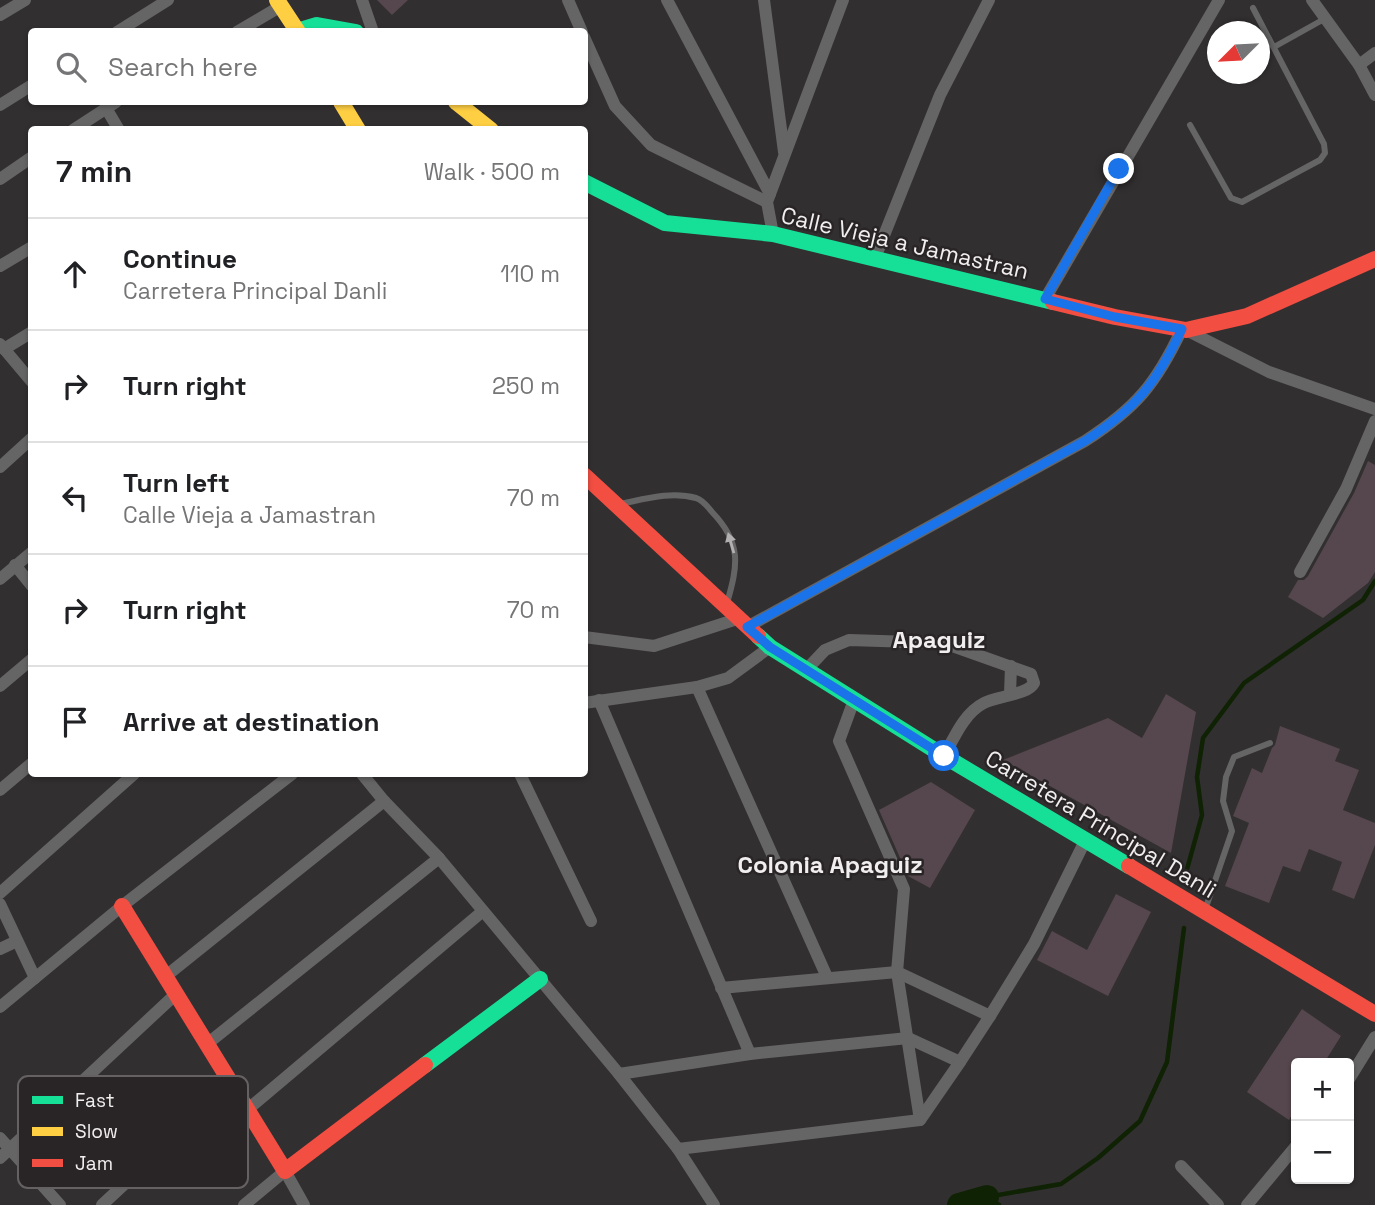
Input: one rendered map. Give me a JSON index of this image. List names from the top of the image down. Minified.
{"streets":{"street":["Calle Vieja a Jamastran","Carretera Principal Danli"]},"districts":["Apaguiz","Colonia Apaguiz"],"legend":["Fast","Slow","Jam"],"north":"bottom left","page":{"search":"Search here","heading":["7 min","Walk · 500 m"],"list":[["Continue","Carretera Principal Danli","110 m"],["Turn right","250 m"],["Turn left","Calle Vieja a Jamastran","70 m"],["Turn right","70 m"],"Arrive at destination"],"map_buttons":["+","−"]}}
